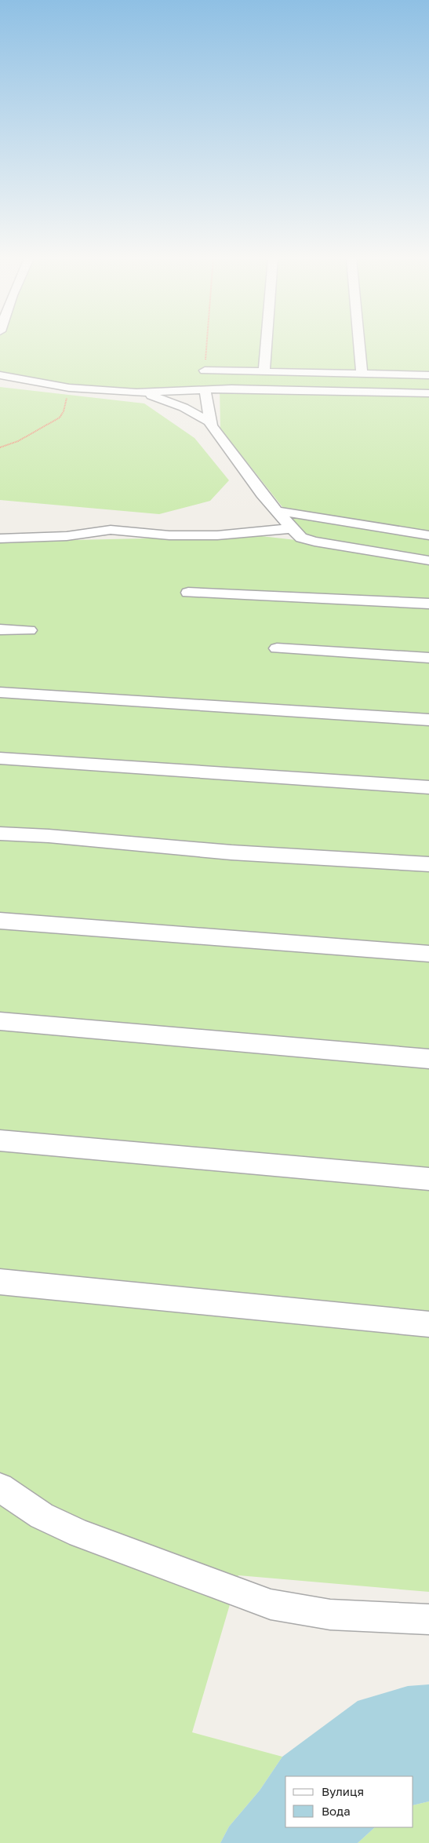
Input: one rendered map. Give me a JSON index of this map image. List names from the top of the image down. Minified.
{"legend":["Вулиця","Вода"]}
